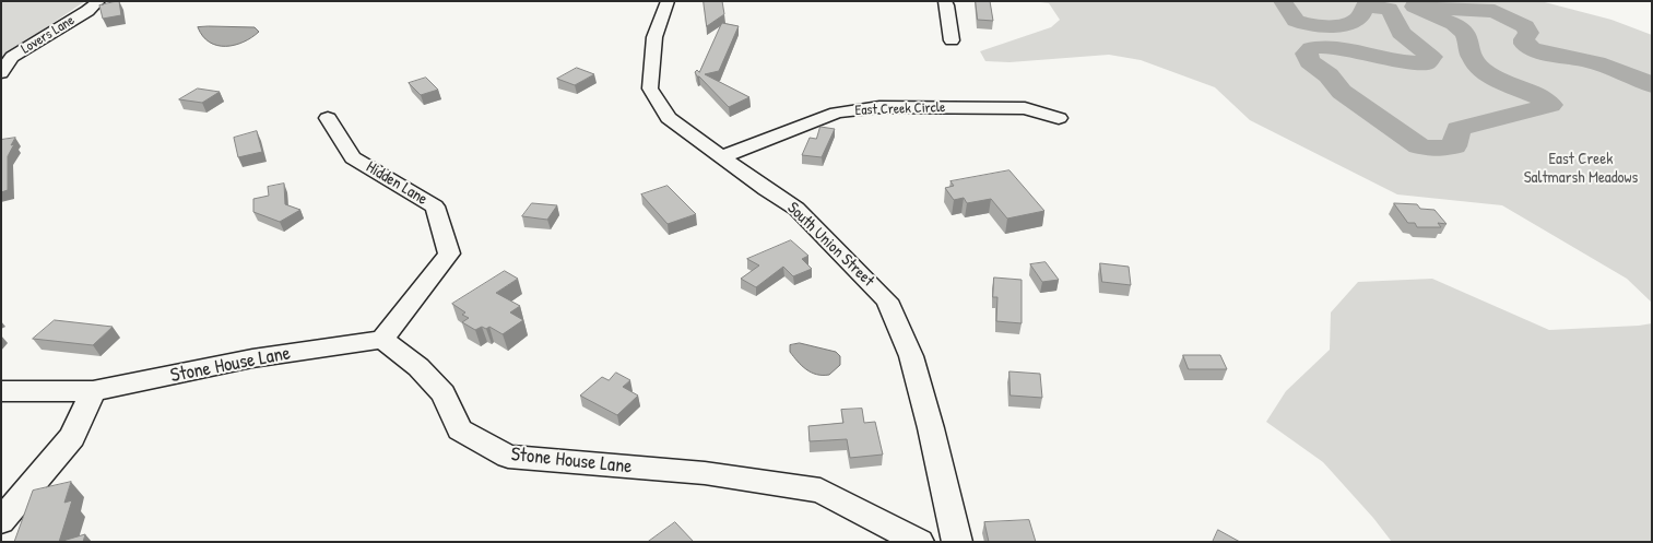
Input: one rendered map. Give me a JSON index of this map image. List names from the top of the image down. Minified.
{"streets":{"street":["Lovers Lane","East Creek Circle","Hidden Lane","South Union Street","Stone House Lane"]},"crossings":[["East Creek Circle","South Union Street"],["Hidden Lane","Stone House Lane"]],"parks":["East Creek Saltmarsh Meadows"]}
